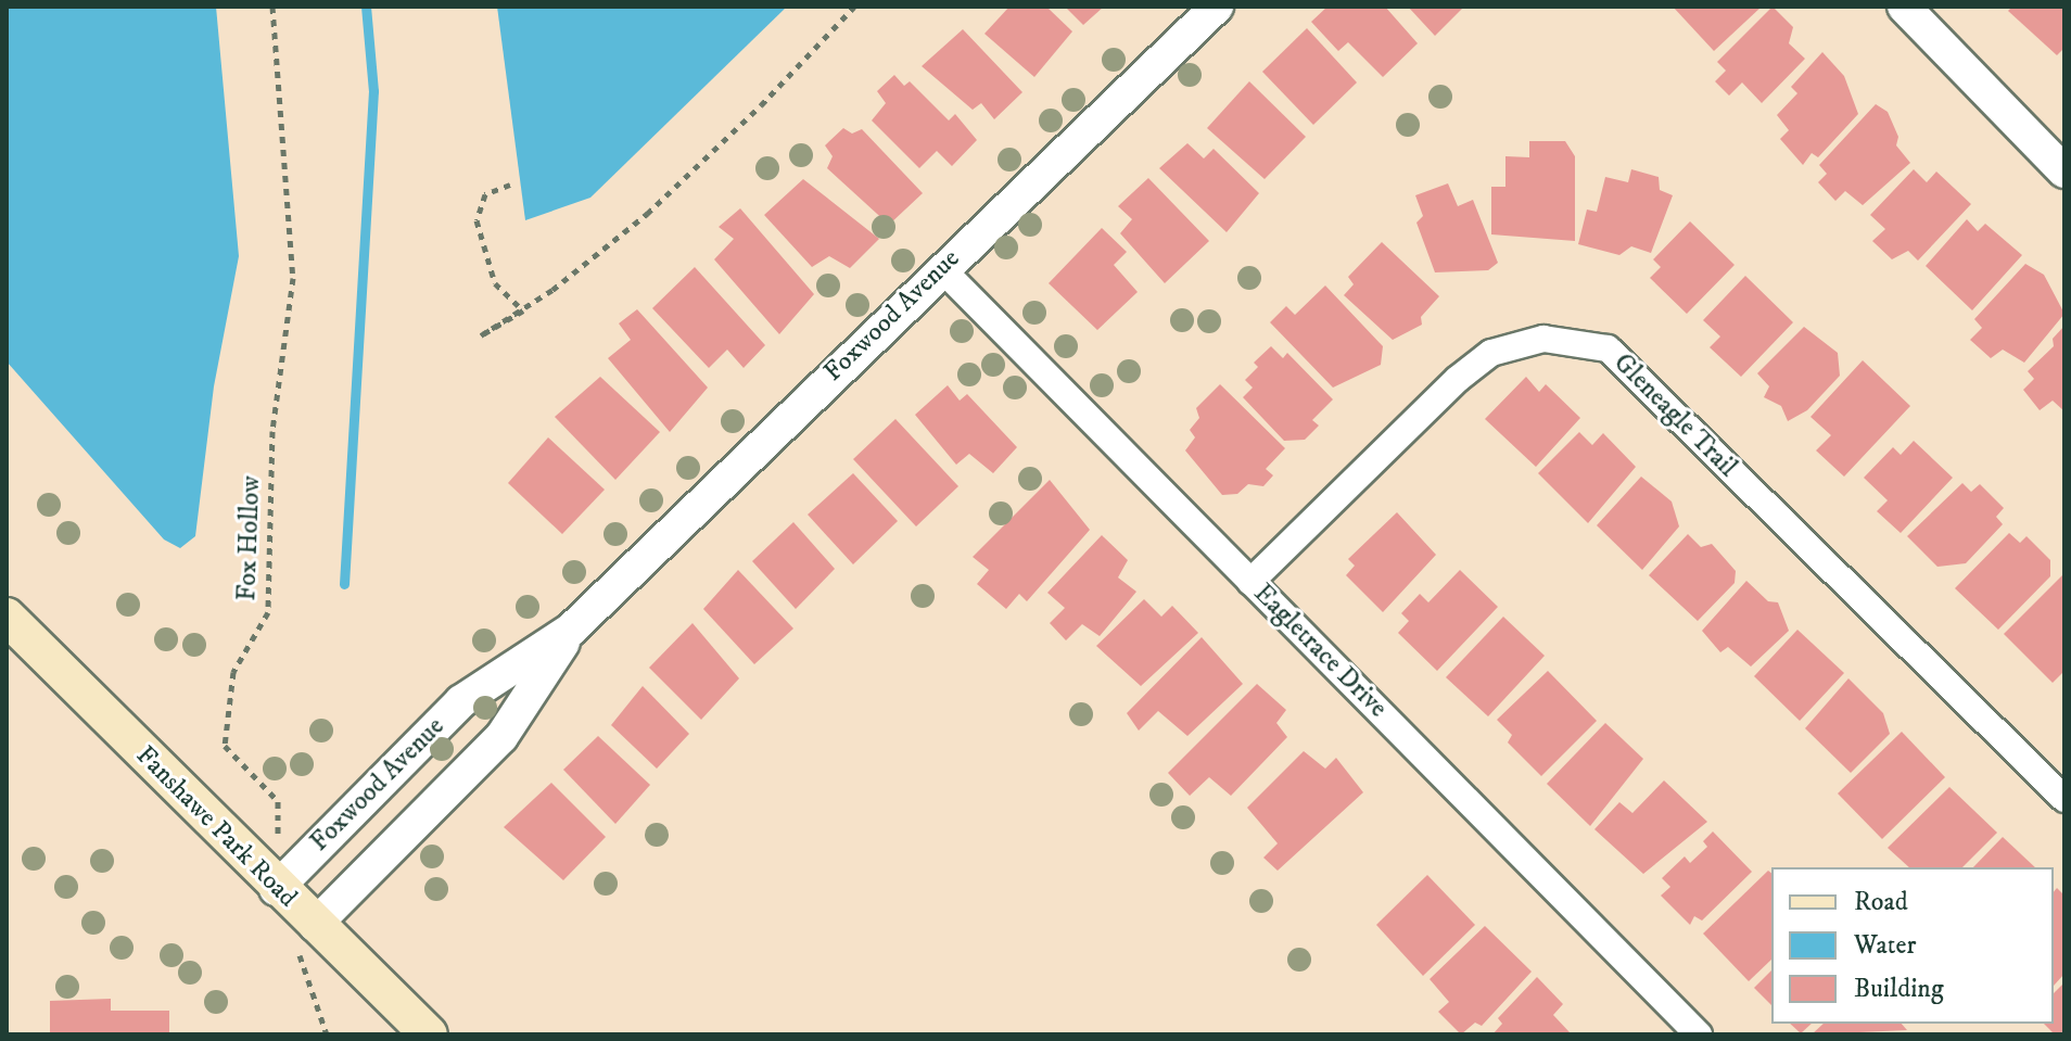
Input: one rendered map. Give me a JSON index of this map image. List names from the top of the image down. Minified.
{"streets":{"main road":["Fanshawe Park Road"],"street":["Foxwood Avenue","Gleneagle Trail","Eagletrace Drive"],"path":["Fox Hollow"]},"crossings":[["Foxwood Avenue","Fox Hollow"],["Foxwood Avenue","Eagletrace Drive"],["Foxwood Avenue","Fanshawe Park Road"],["Gleneagle Trail","Eagletrace Drive"],["Fox Hollow","Fanshawe Park Road"]],"legend":["Road","Water","Building"]}
